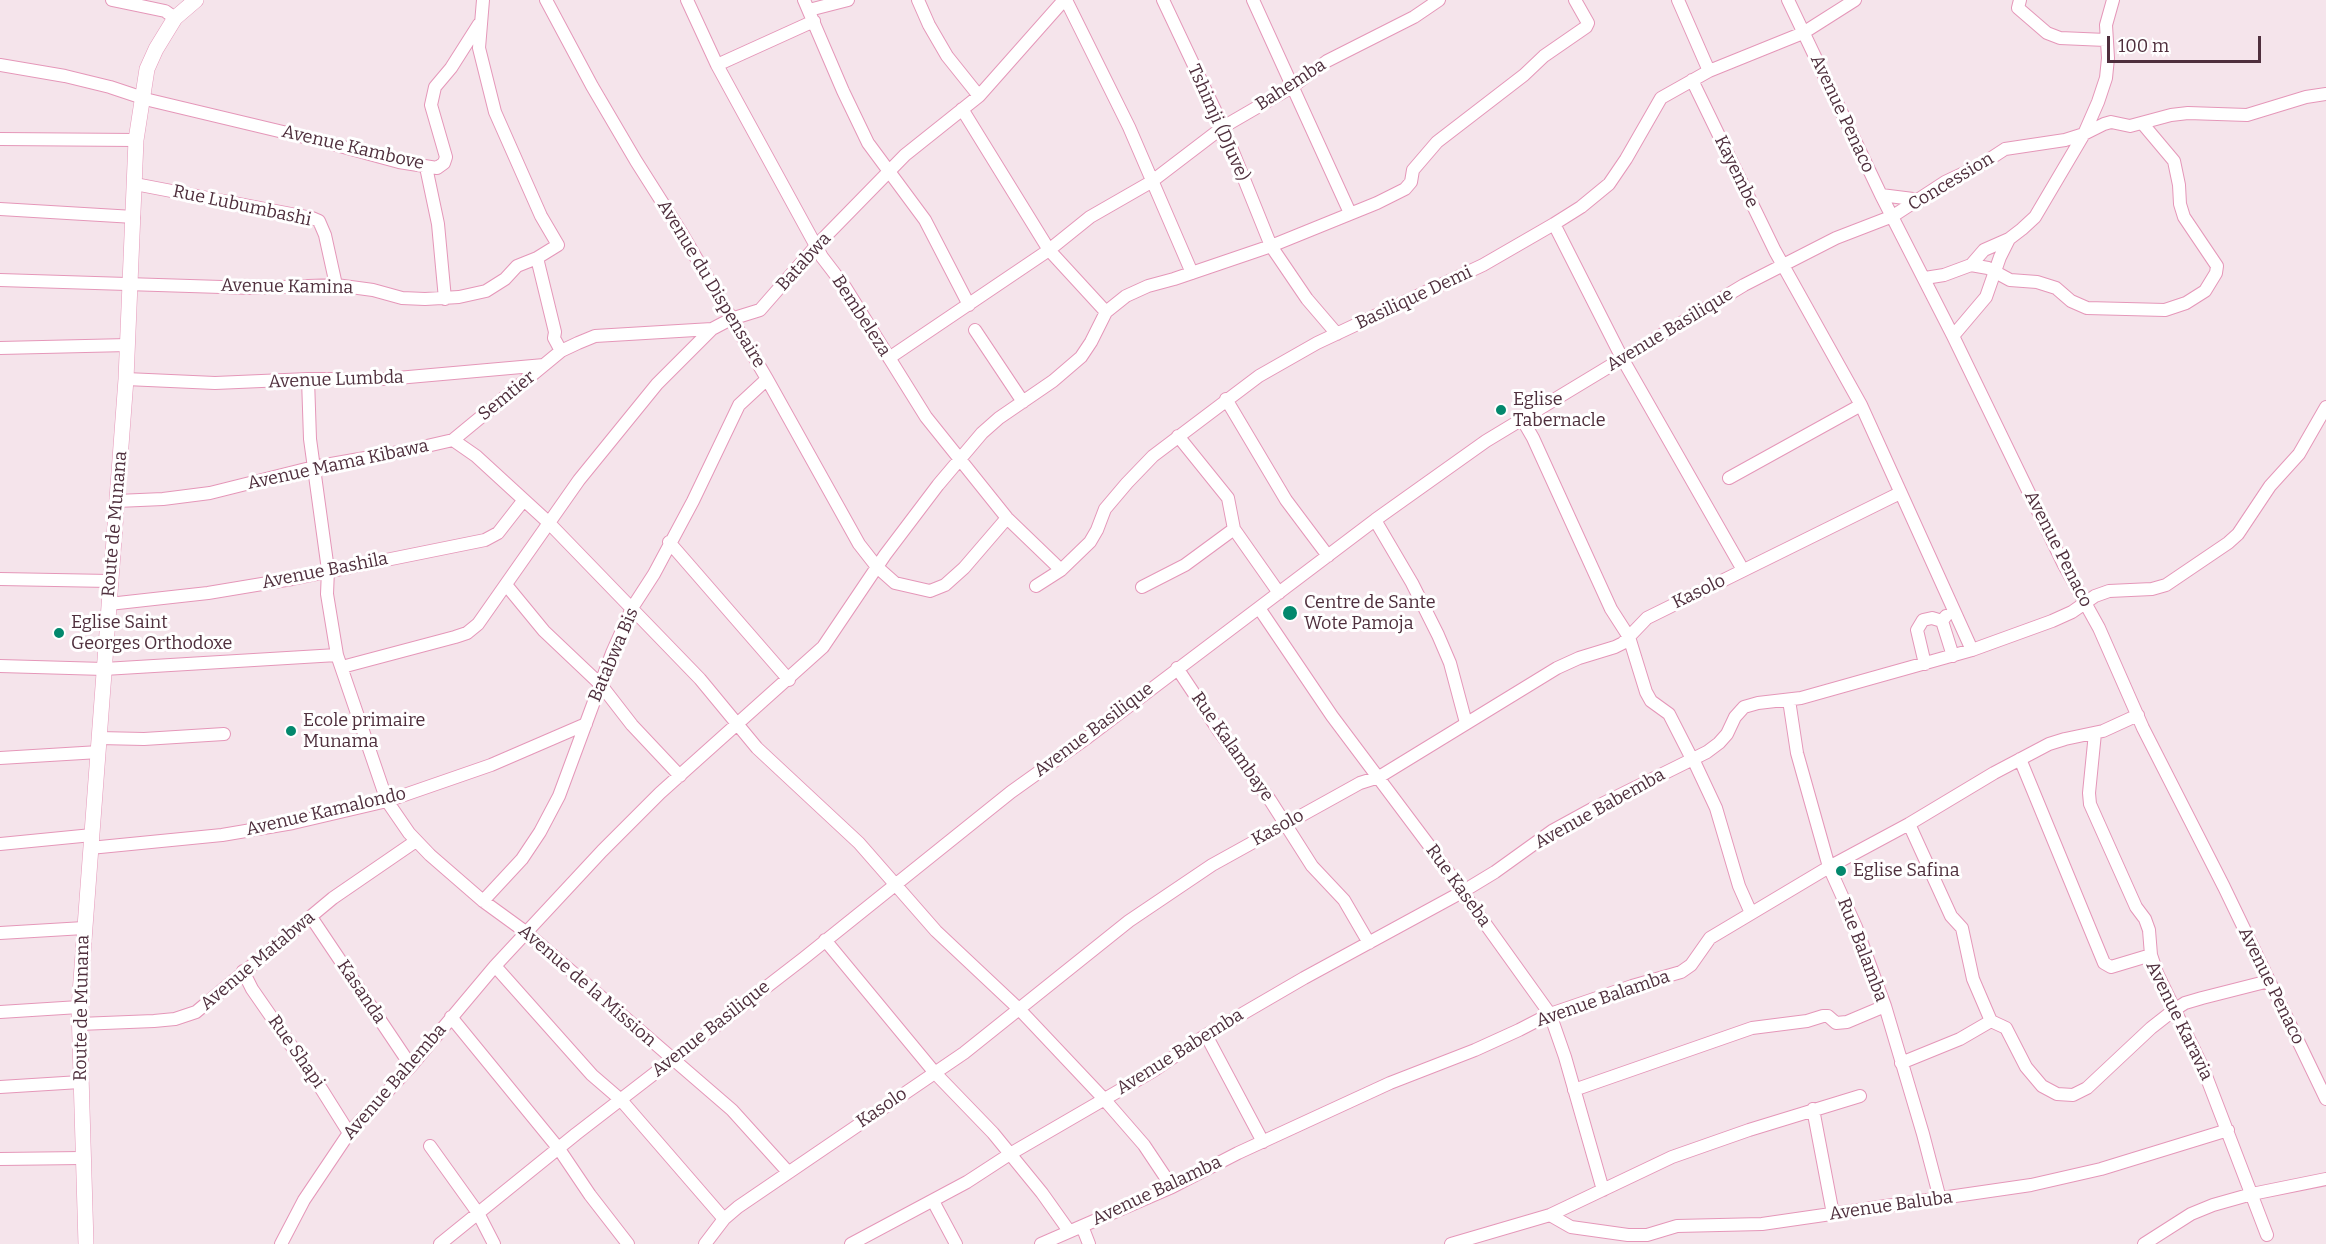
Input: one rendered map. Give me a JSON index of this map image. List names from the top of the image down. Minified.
{"streets":{"main road":["Route de Munana"],"street":["Bahemba","Avenue Penaco","Tshimji (DJuve)","Avenue Kambove","Kayembe","Concession","Rue Lubumbashi","Batabwa","Avenue du Dispensaire","Avenue Kamina","Basilique Demi","Bembeleza","Avenue Basilique","Avenue Lumbda","Semtier","Avenue Mama Kibawa","Avenue Bashila","Kasolo","Batabwa Bis","Rue Kalambaye","Avenue Babemba","Avenue Kamalondo","Rue Kaseba","Rue Balamba","Avenue Matabwa","Avenue de la Mission","Kasanda","Avenue Balamba","Avenue Karavia","Rue Shapi","Avenue Bahemba","Avenue Baluba"]},"crossings":[["Bahemba","Tshimji (DJuve)"],["Bahemba","Bembeleza"],["Avenue Penaco","Concession"],["Avenue Penaco","Basilique Demi"],["Avenue Penaco","Avenue Babemba"],["Avenue Penaco","Avenue Balamba"],["Tshimji (DJuve)","Basilique Demi"],["Avenue Kambove","Avenue Kamina"],["Avenue Kambove","Route de Munana"],["Kayembe","Concession"],["Kayembe","Basilique Demi"],["Kayembe","Avenue Basilique"],["Kayembe","Kasolo"],["Kayembe","Avenue Babemba"],["Concession","Avenue Basilique"],["Rue Lubumbashi","Avenue Kamina"],["Rue Lubumbashi","Route de Munana"],["Batabwa","Avenue du Dispensaire"],["Batabwa","Bembeleza"],["Batabwa","Semtier"],["Batabwa","Avenue Mama Kibawa"],["Batabwa","Route de Munana"],["Batabwa","Avenue de la Mission"],["Avenue du Dispensaire","Bembeleza"],["Avenue du Dispensaire","Batabwa Bis"],["Avenue du Dispensaire","Avenue Bahemba"],["Avenue Kamina","Route de Munana"],["Basilique Demi","Bembeleza"],["Bembeleza","Avenue Bahemba"],["Avenue Basilique","Avenue Mama Kibawa"],["Avenue Basilique","Rue Kalambaye"],["Avenue Basilique","Rue Kaseba"],["Avenue Basilique","Avenue de la Mission"],["Avenue Lumbda","Semtier"],["Avenue Lumbda","Route de Munana"],["Semtier","Avenue Mama Kibawa"],["Avenue Mama Kibawa","Route de Munana"],["Avenue Mama Kibawa","Avenue Bashila"],["Avenue Mama Kibawa","Kasolo"],["Avenue Mama Kibawa","Batabwa Bis"],["Avenue Mama Kibawa","Avenue Babemba"],["Avenue Mama Kibawa","Avenue Balamba"],["Avenue Mama Kibawa","Avenue Bahemba"],["Route de Munana","Avenue Bashila"],["Route de Munana","Avenue Kamalondo"],["Route de Munana","Avenue Matabwa"],["Kasolo","Rue Kalambaye"],["Kasolo","Rue Kaseba"],["Kasolo","Avenue de la Mission"],["Batabwa Bis","Avenue Kamalondo"],["Batabwa Bis","Avenue de la Mission"],["Rue Kalambaye","Avenue Babemba"],["Avenue Babemba","Rue Kaseba"],["Avenue Babemba","Rue Balamba"],["Avenue Kamalondo","Avenue de la Mission"],["Rue Kaseba","Avenue Balamba"],["Rue Balamba","Avenue Balamba"],["Rue Balamba","Avenue Baluba"],["Avenue Matabwa","Avenue de la Mission"],["Avenue Matabwa","Kasanda"],["Avenue Matabwa","Rue Shapi"],["Avenue de la Mission","Avenue Bahemba"],["Kasanda","Avenue Bahemba"],["Avenue Balamba","Avenue Karavia"],["Avenue Karavia","Avenue Baluba"],["Rue Shapi","Avenue Bahemba"]],"places":["Eglise Tabernacle","Centre de Sante Wote Pamoja","Eglise Saint Georges Orthodoxe","Ecole primaire Munama","Eglise Safina"],"scale_bar":"100 m"}
